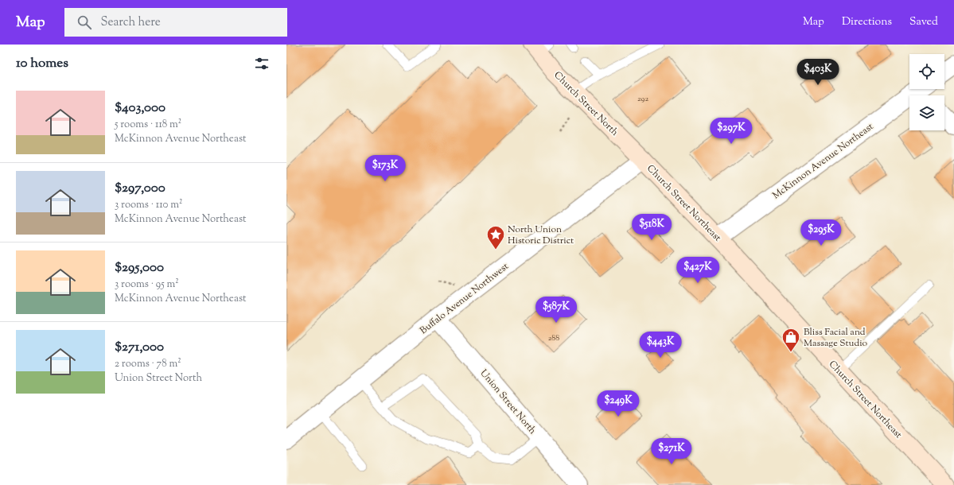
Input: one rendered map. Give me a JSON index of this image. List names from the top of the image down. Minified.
{"streets":{"main road":["Church Street North","Church Street Northeast"],"street":["McKinnon Avenue Northeast","Buffalo Avenue Northwest","Union Street North"]},"crossings":[["Church Street North","Church Street Northeast"],["Church Street North","Buffalo Avenue Northwest"],["McKinnon Avenue Northeast","Church Street Northeast"],["Church Street Northeast","Buffalo Avenue Northwest"],["Buffalo Avenue Northwest","Union Street North"]],"places":{"place":["North Union Historic District"],"shop":["Bliss Facial and Massage Studio"]},"house_numbers":["292","288"],"page":{"header":"Map","search":"Search here","nav":["Map","Directions","Saved"],"heading":"10 homes","price":["$403K","$297K","$173K","$518K","$295K","$427K","$587K","$443K","$249K","$271K"],"list":[{"name":"$403,000","note":"5 rooms · 118 m² · McKinnon Avenue Northeast"},{"name":"$297,000","note":"3 rooms · 110 m² · McKinnon Avenue Northeast"},{"name":"$295,000","note":"3 rooms · 95 m² · McKinnon Avenue Northeast"},{"name":"$271,000","note":"2 rooms · 78 m² · Union Street North"}]}}
